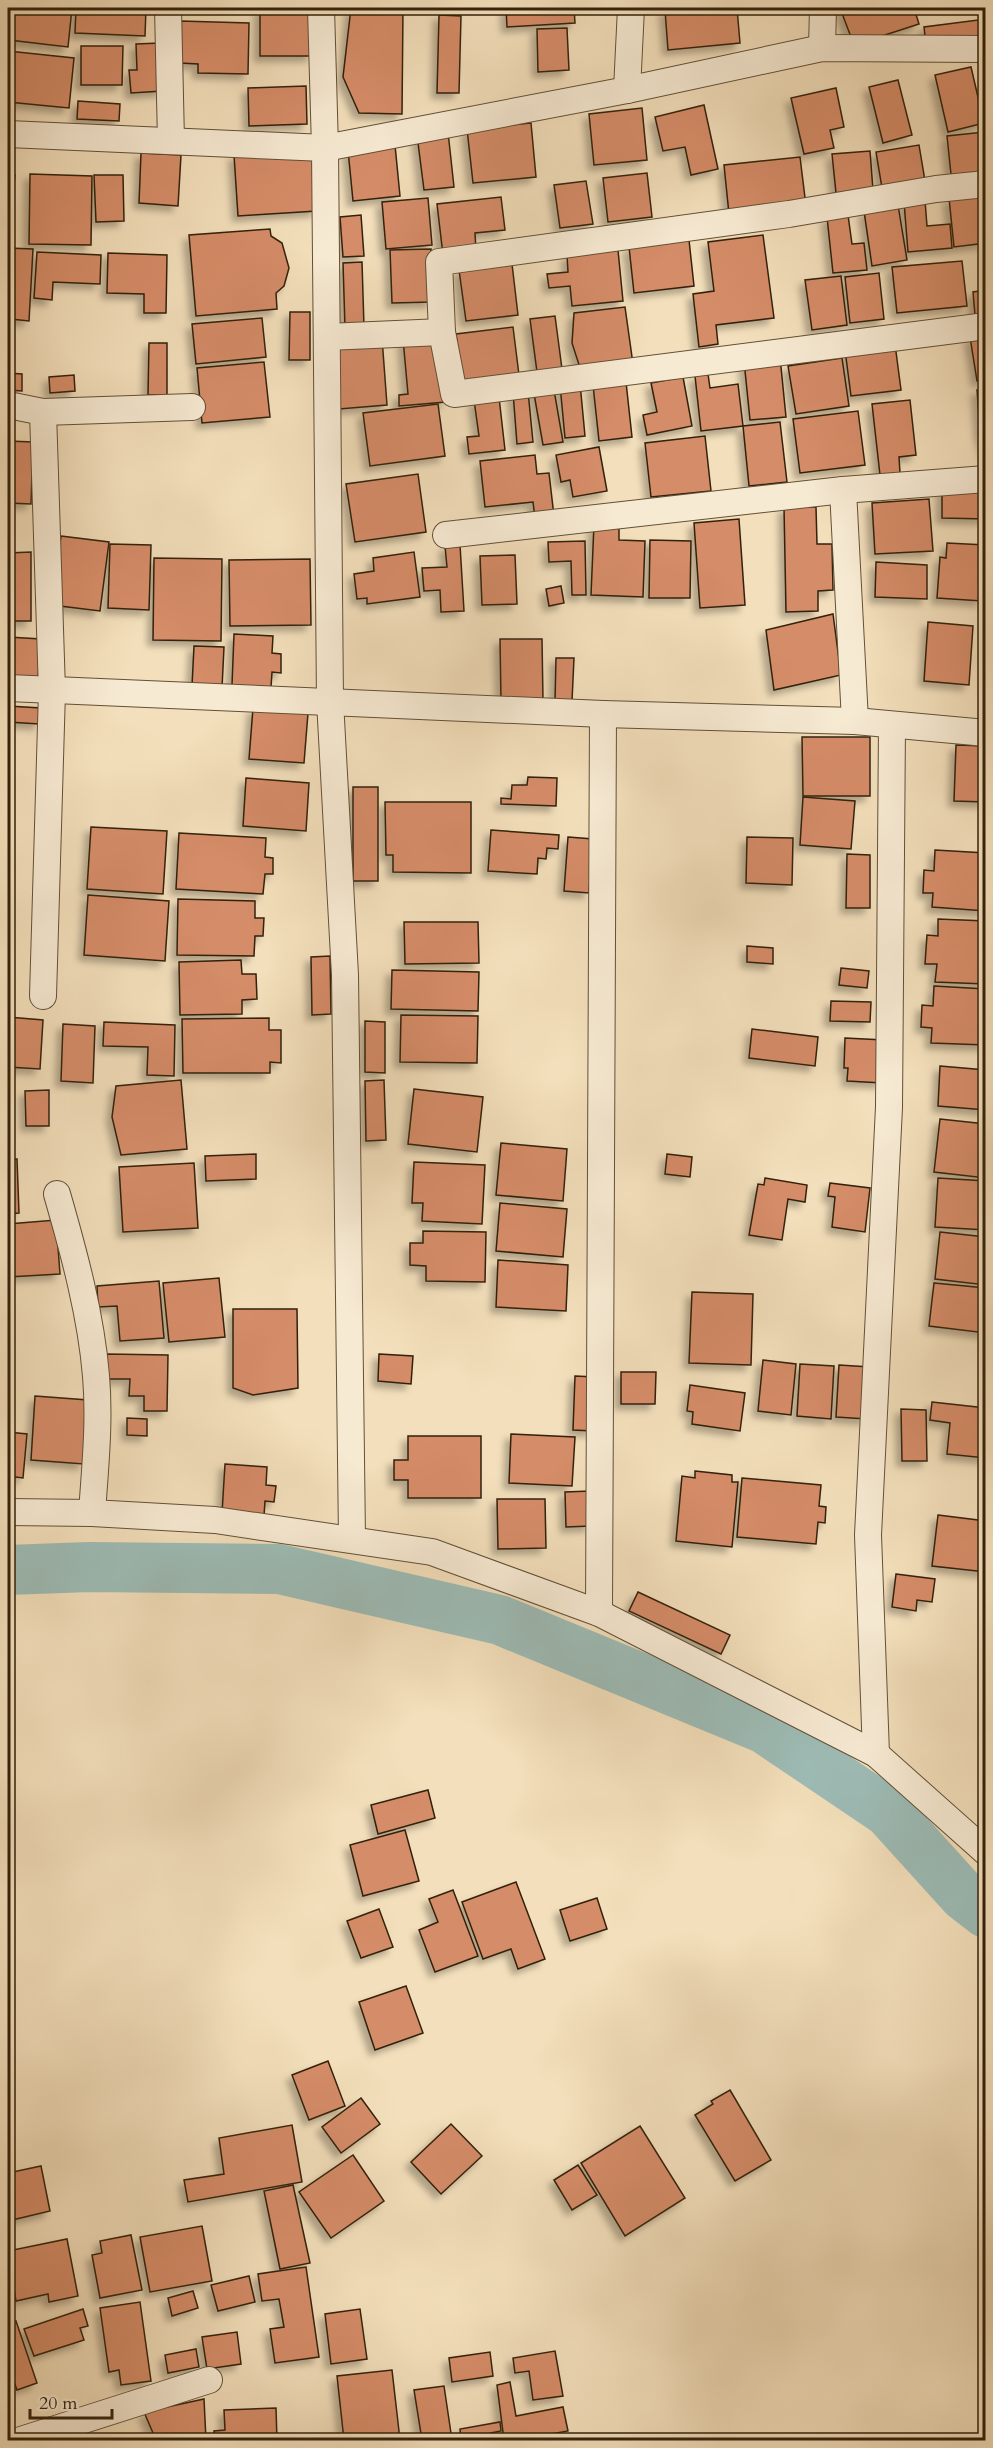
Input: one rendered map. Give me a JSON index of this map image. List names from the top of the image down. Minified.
{"scale_bar":"20 m"}
